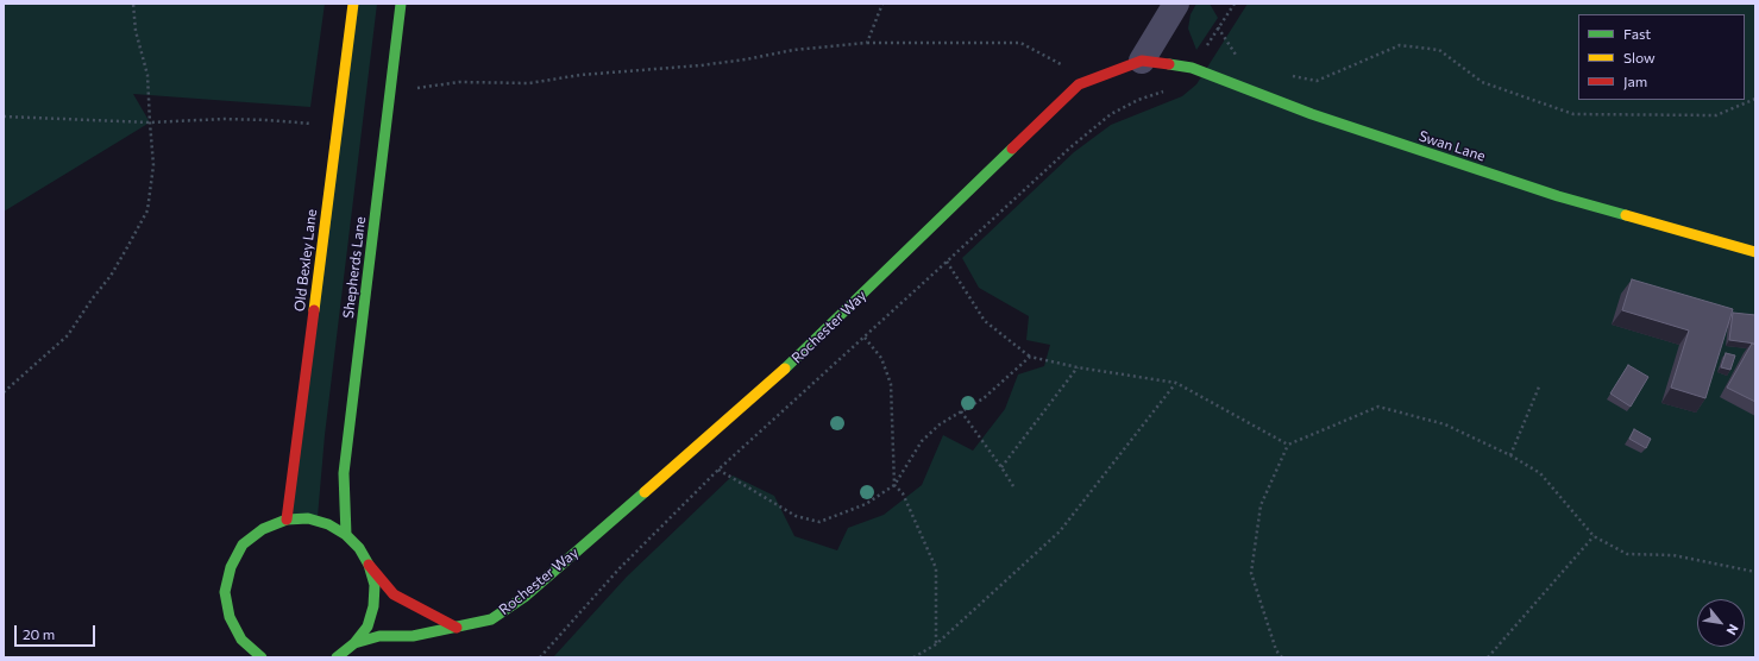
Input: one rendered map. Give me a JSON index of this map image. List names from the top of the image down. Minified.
{"streets":{"street":["Swan Lane","Old Bexley Lane","Shepherds Lane","Rochester Way"]},"crossings":[["Swan Lane","Rochester Way"]],"legend":["Fast","Slow","Jam"],"scale_bar":"20 m","north":"bottom right"}
